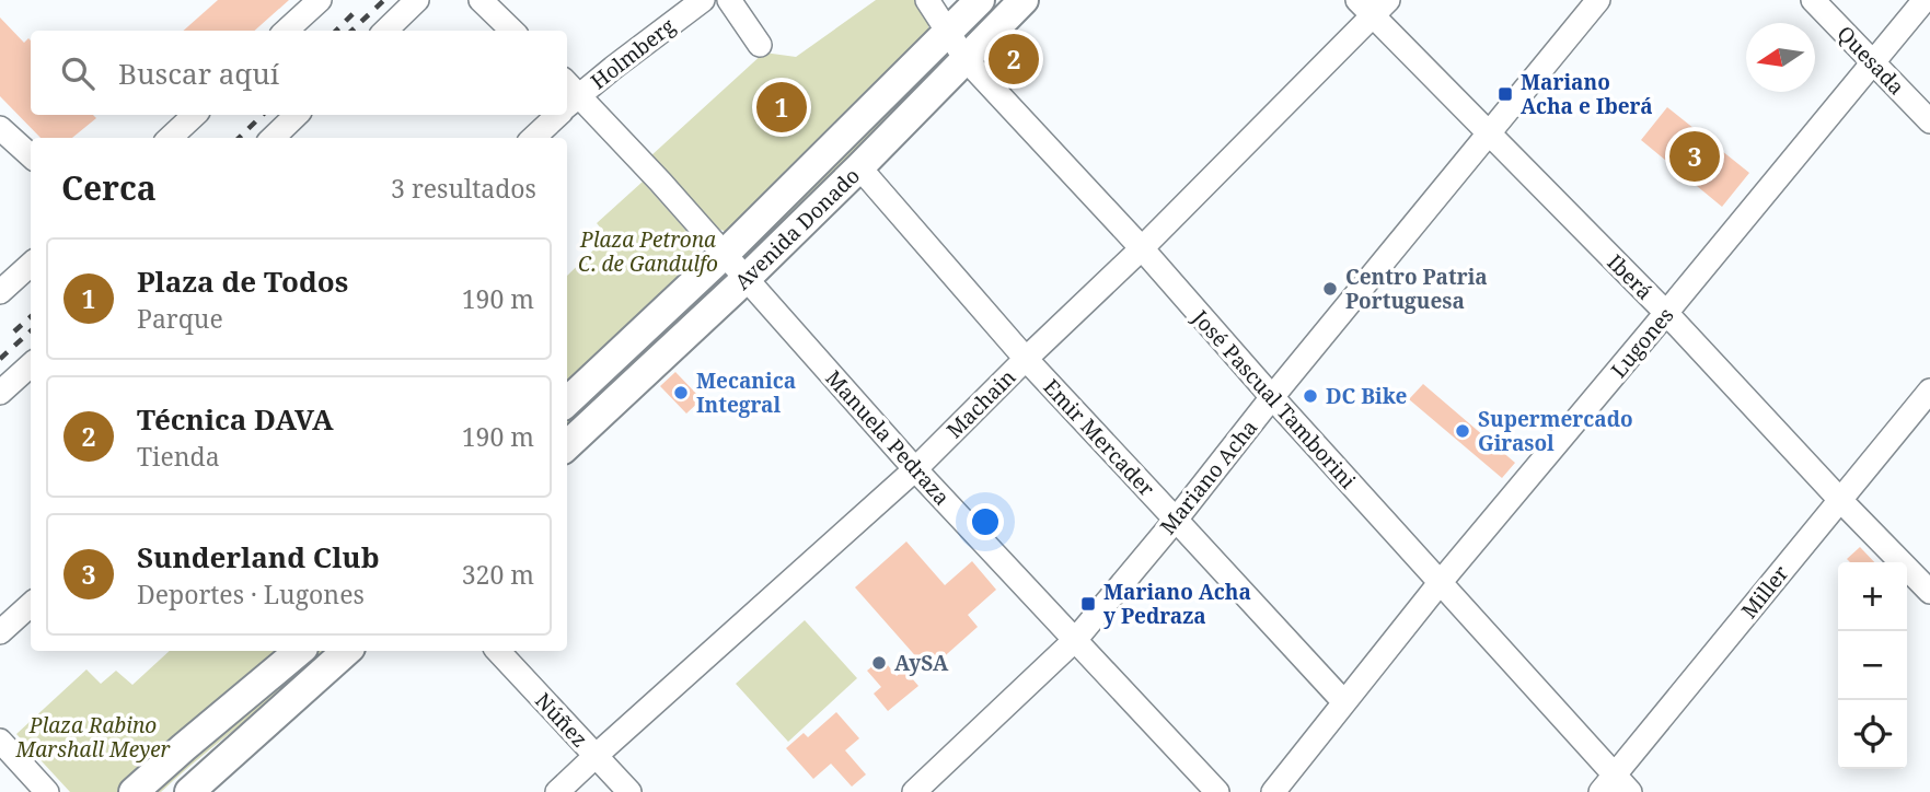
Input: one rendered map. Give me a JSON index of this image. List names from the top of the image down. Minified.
{"streets":{"main road":["Avenida Donado"],"street":["Holmberg","Quesada","Iberá","Lugones","José Pascual Tamborini","Machain","Manuela Pedraza","Emir Mercader","Mariano Acha","Miller","Núñez"]},"crossings":[["Holmberg","Manuela Pedraza"],["Quesada","Lugones"],["Avenida Donado","José Pascual Tamborini"],["Avenida Donado","Manuela Pedraza"],["Avenida Donado","Emir Mercader"],["Iberá","Lugones"],["Iberá","Machain"],["Iberá","Mariano Acha"],["Iberá","Miller"],["Lugones","José Pascual Tamborini"],["Lugones","Emir Mercader"],["José Pascual Tamborini","Machain"],["José Pascual Tamborini","Mariano Acha"],["José Pascual Tamborini","Miller"],["Machain","Manuela Pedraza"],["Machain","Emir Mercader"],["Machain","Núñez"],["Manuela Pedraza","Mariano Acha"],["Emir Mercader","Mariano Acha"]],"parks":["Plaza Petrona C. de Gandulfo","Plaza Rabino Marshall Meyer"],"places":{"transit":["Mariano Acha e Iberá","Mariano Acha y Pedraza"],"other":["Centro Patria Portuguesa","Mecanica Integral","DC Bike","Supermercado Girasol","AySA"]},"north":"left","page":{"pins":["2","1","3"],"search":"Buscar aquí","heading":["Cerca","3 resultados"],"list":[{"mark":"1","name":"Plaza de Todos","note":"Parque","value":"190 m"},{"mark":"2","name":"Técnica DAVA","note":"Tienda","value":"190 m"},{"mark":"3","name":"Sunderland Club","note":"Deportes · Lugones","value":"320 m"}],"map_buttons":["+","−"]}}
